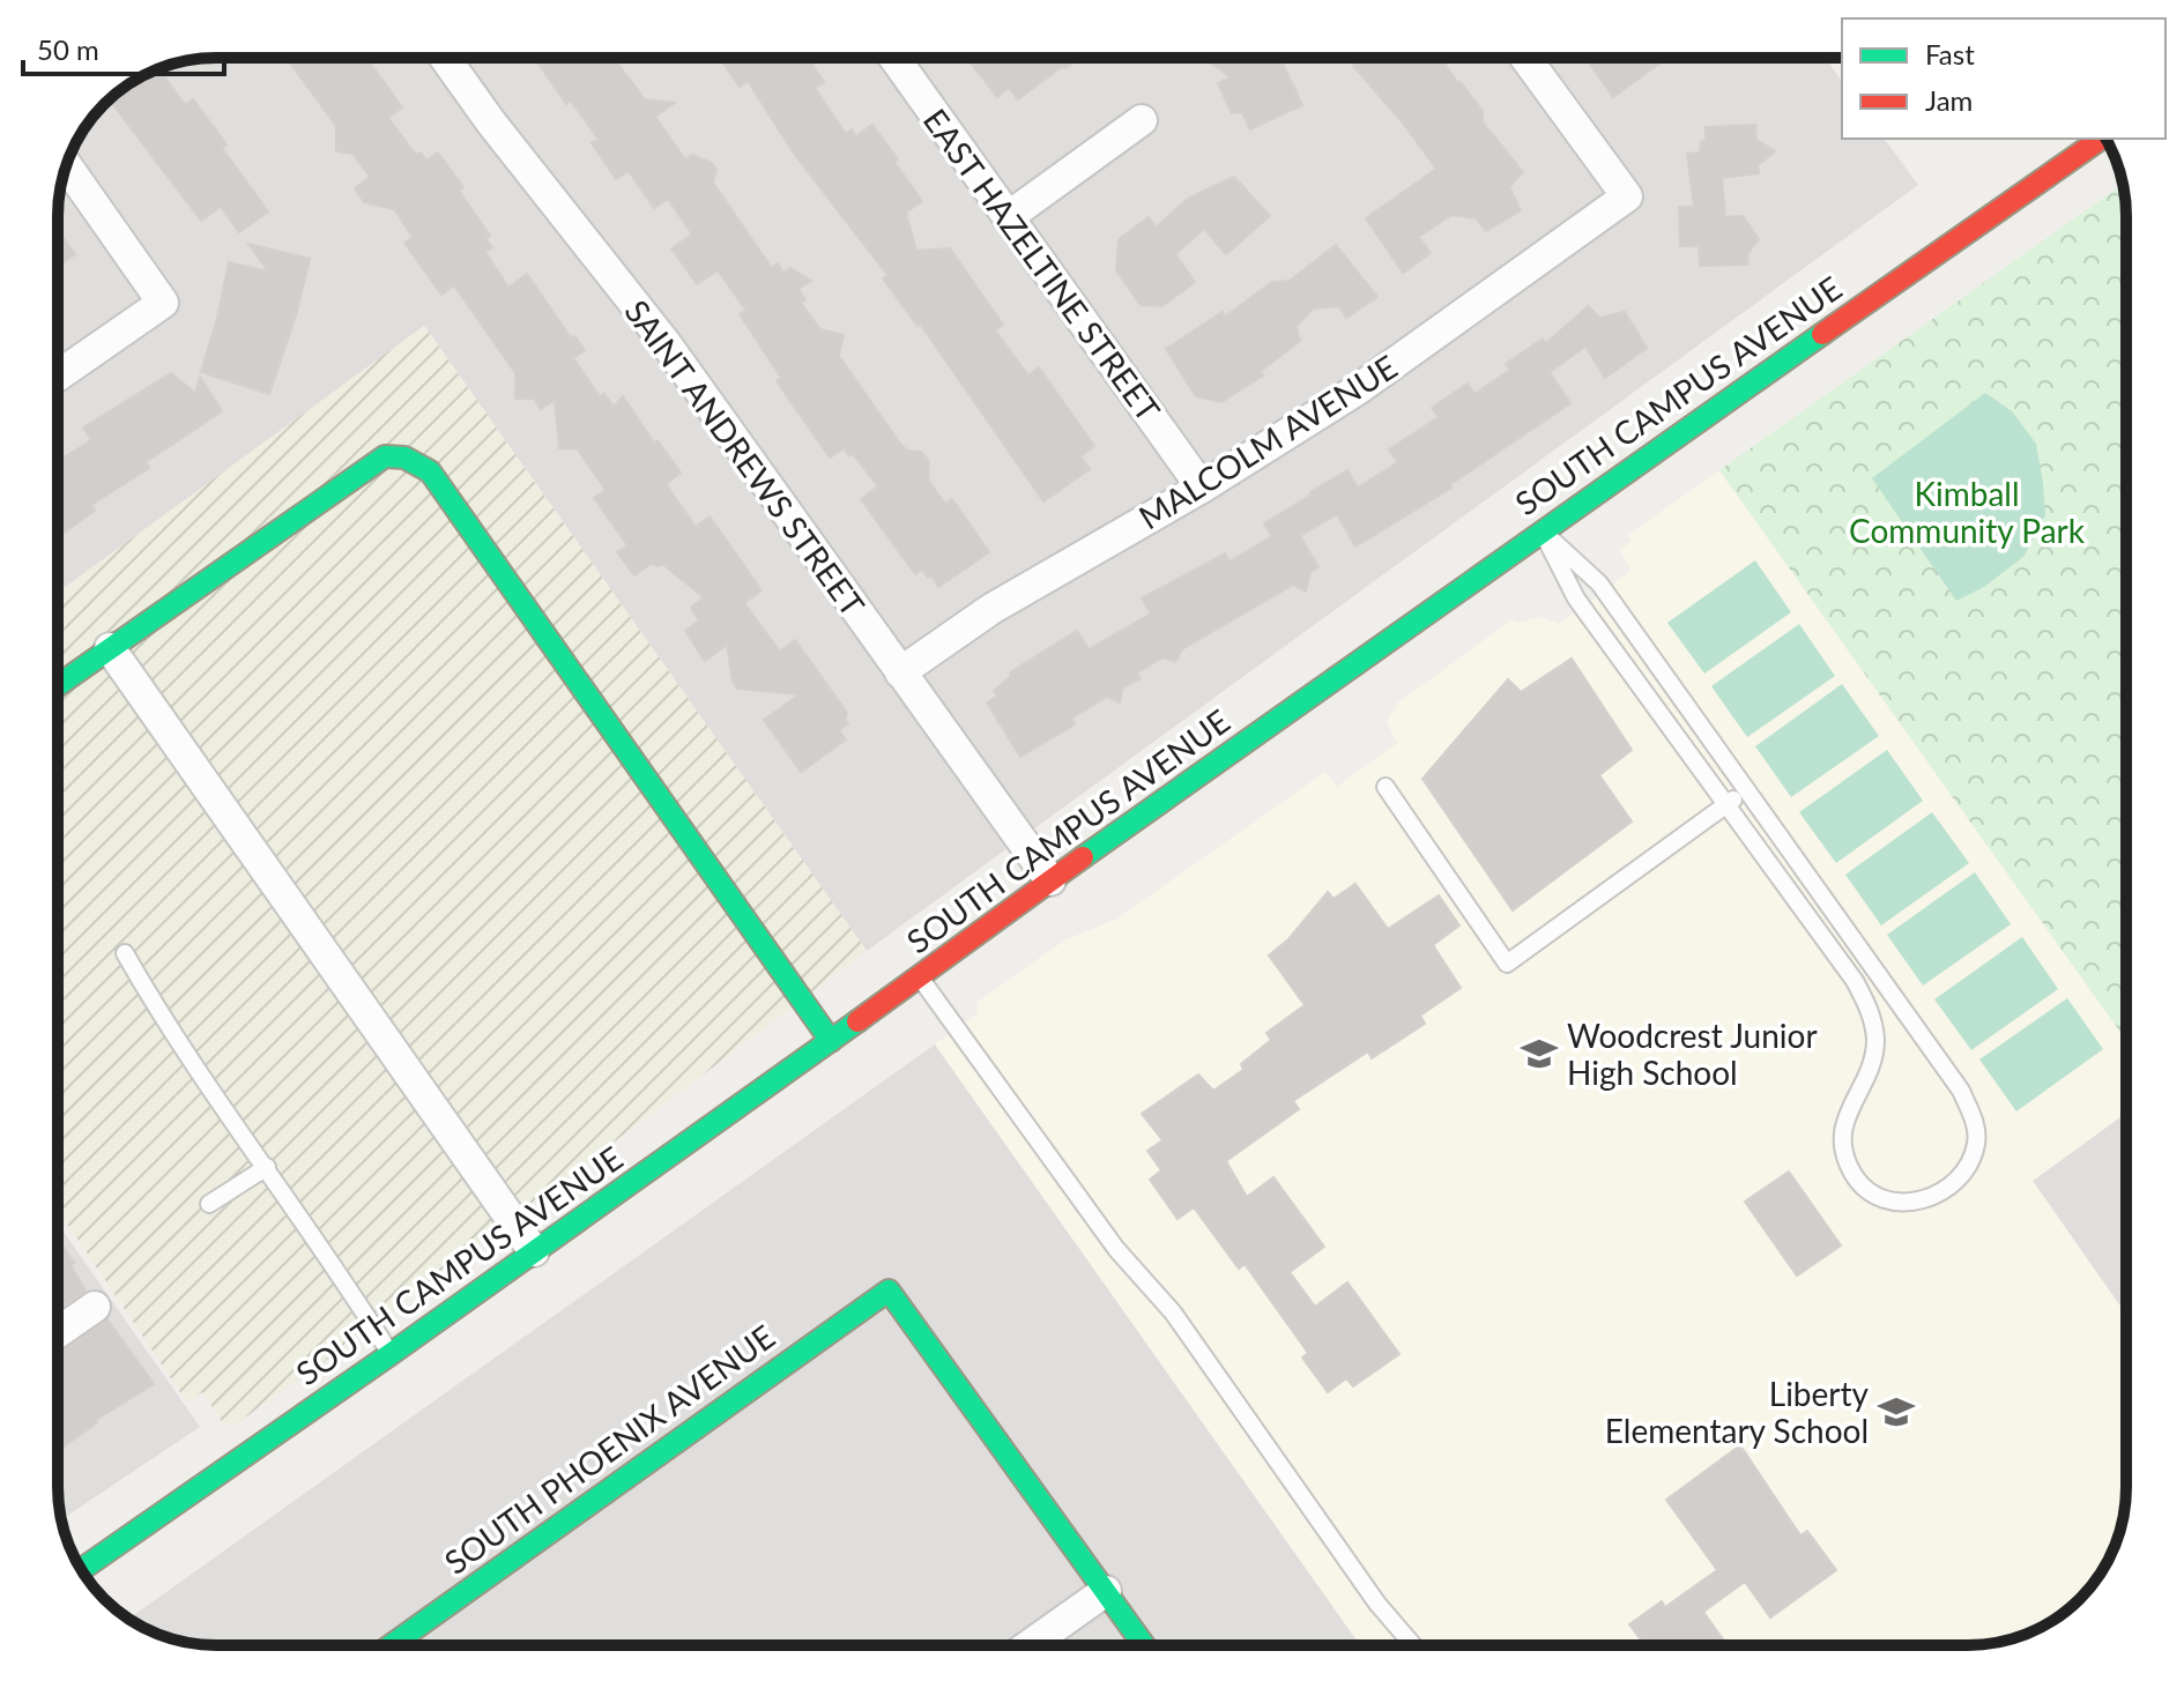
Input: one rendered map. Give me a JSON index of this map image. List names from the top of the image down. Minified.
{"streets":{"street":["EAST HAZELTINE STREET","SOUTH CAMPUS AVENUE","MALCOLM AVENUE","SAINT ANDREWS STREET","SOUTH PHOENIX AVENUE"]},"crossings":[["EAST HAZELTINE STREET","MALCOLM AVENUE"],["SOUTH CAMPUS AVENUE","SAINT ANDREWS STREET"],["MALCOLM AVENUE","SAINT ANDREWS STREET"]],"parks":["Kimball Community Park"],"places":{"school or university":["Woodcrest Junior High School","Liberty Elementary School"]},"legend":["Fast","Jam"],"scale_bar":"50 m"}
